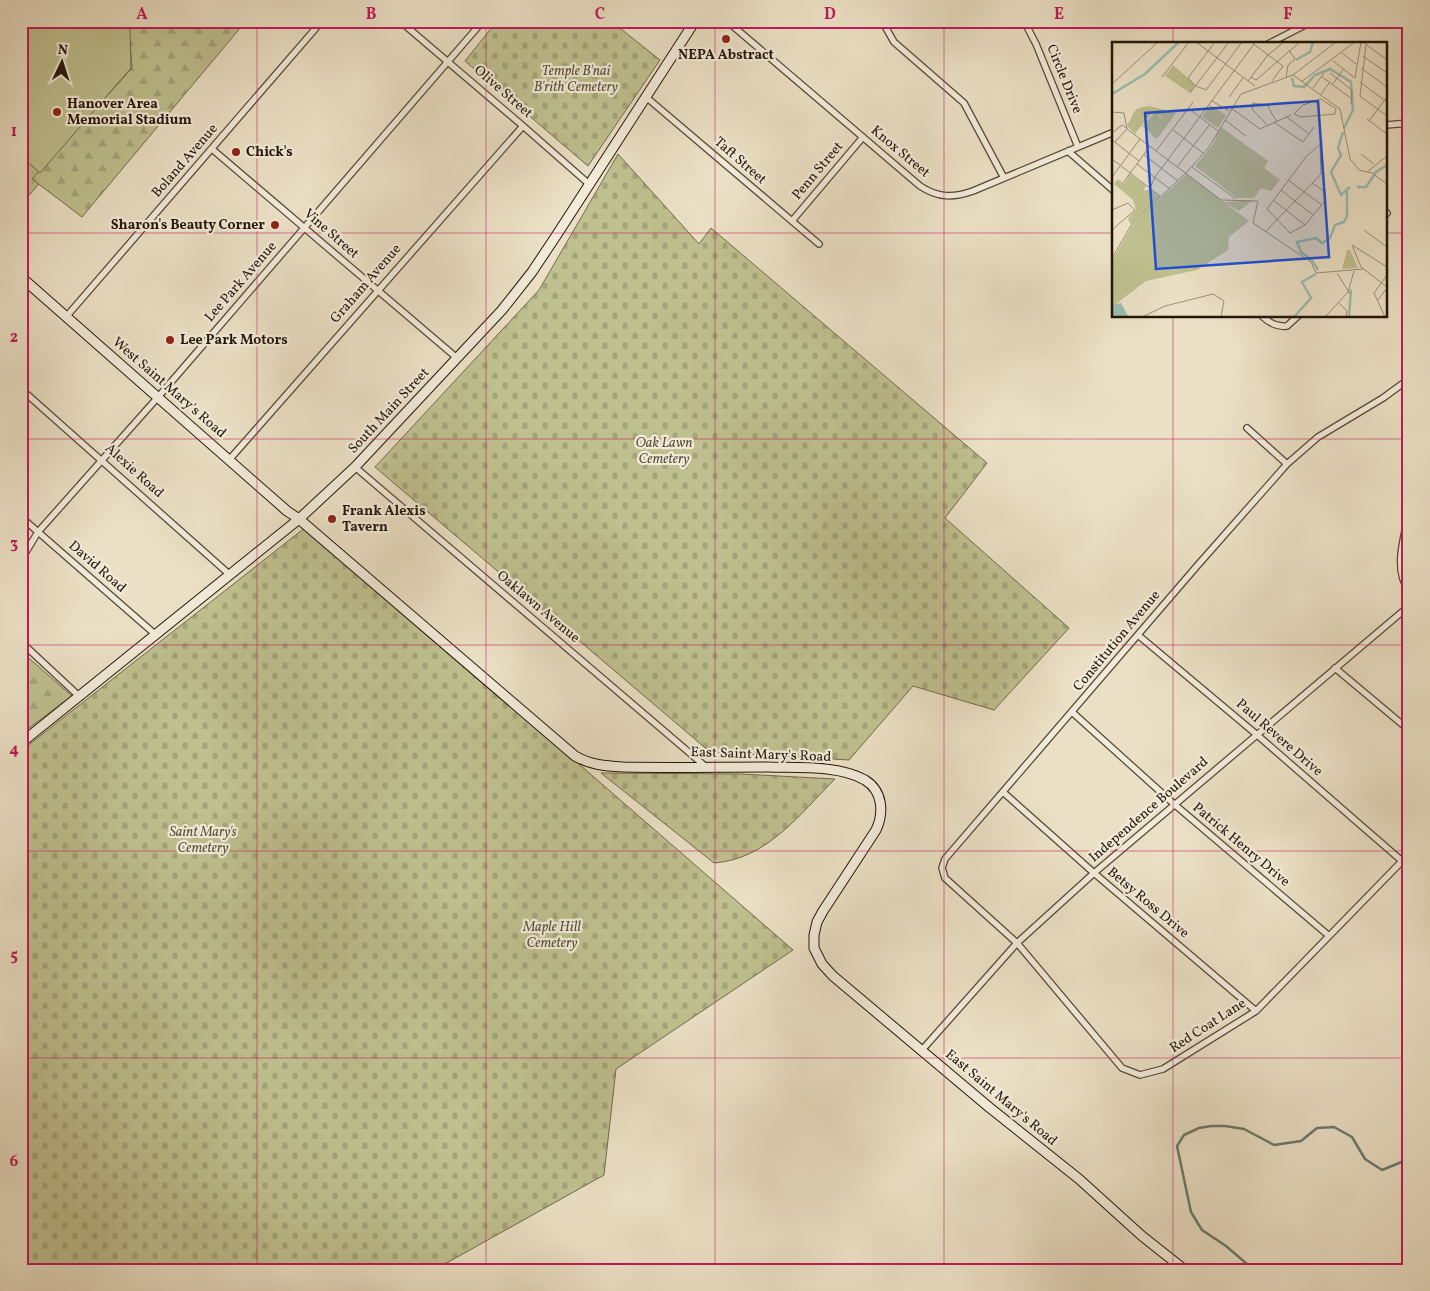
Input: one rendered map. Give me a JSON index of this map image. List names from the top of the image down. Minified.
{"streets":{"street":["Circle Drive","Olive Street","Knox Street","Boland Avenue","Taft Street","Penn Street","Vine Street","Lee Park Avenue","Graham Avenue","West Saint Mary's Road","South Main Street","Alexie Road","David Road","Oaklawn Avenue","Constitution Avenue","Paul Revere Drive","East Saint Mary's Road","Independence Boulevard","Patrick Henry Drive","Betsy Ross Drive","Red Coat Lane"]},"crossings":[["Circle Drive","Knox Street"],["Olive Street","Lee Park Avenue"],["Olive Street","Graham Avenue"],["Olive Street","South Main Street"],["Knox Street","Penn Street"],["Boland Avenue","Vine Street"],["Boland Avenue","West Saint Mary's Road"],["Taft Street","Penn Street"],["Taft Street","South Main Street"],["Vine Street","Lee Park Avenue"],["Vine Street","Graham Avenue"],["Vine Street","South Main Street"],["Lee Park Avenue","West Saint Mary's Road"],["Lee Park Avenue","Alexie Road"],["Lee Park Avenue","David Road"],["Graham Avenue","West Saint Mary's Road"],["West Saint Mary's Road","South Main Street"],["West Saint Mary's Road","East Saint Mary's Road"],["South Main Street","Alexie Road"],["South Main Street","David Road"],["South Main Street","Oaklawn Avenue"],["South Main Street","East Saint Mary's Road"],["Oaklawn Avenue","East Saint Mary's Road"],["Constitution Avenue","Paul Revere Drive"],["Constitution Avenue","Independence Boulevard"],["Constitution Avenue","Patrick Henry Drive"],["Constitution Avenue","Betsy Ross Drive"],["Constitution Avenue","Red Coat Lane"],["Paul Revere Drive","Independence Boulevard"],["Paul Revere Drive","Red Coat Lane"],["East Saint Mary's Road","Independence Boulevard"],["Independence Boulevard","Patrick Henry Drive"],["Independence Boulevard","Betsy Ross Drive"],["Independence Boulevard","Red Coat Lane"],["Patrick Henry Drive","Red Coat Lane"],["Betsy Ross Drive","Red Coat Lane"]],"parks":["Temple B'nai B'rith Cemetery","Oak Lawn Cemetery","Saint Mary's Cemetery","Maple Hill Cemetery"],"places":["NEPA Abstract","Hanover Area Memorial Stadium","Chick's","Sharon's Beauty Corner","Lee Park Motors","Frank Alexis Tavern"],"north":"top","grid":{"columns":["A","B","C","D","E","F"],"rows":["1","2","3","4","5","6"]}}
